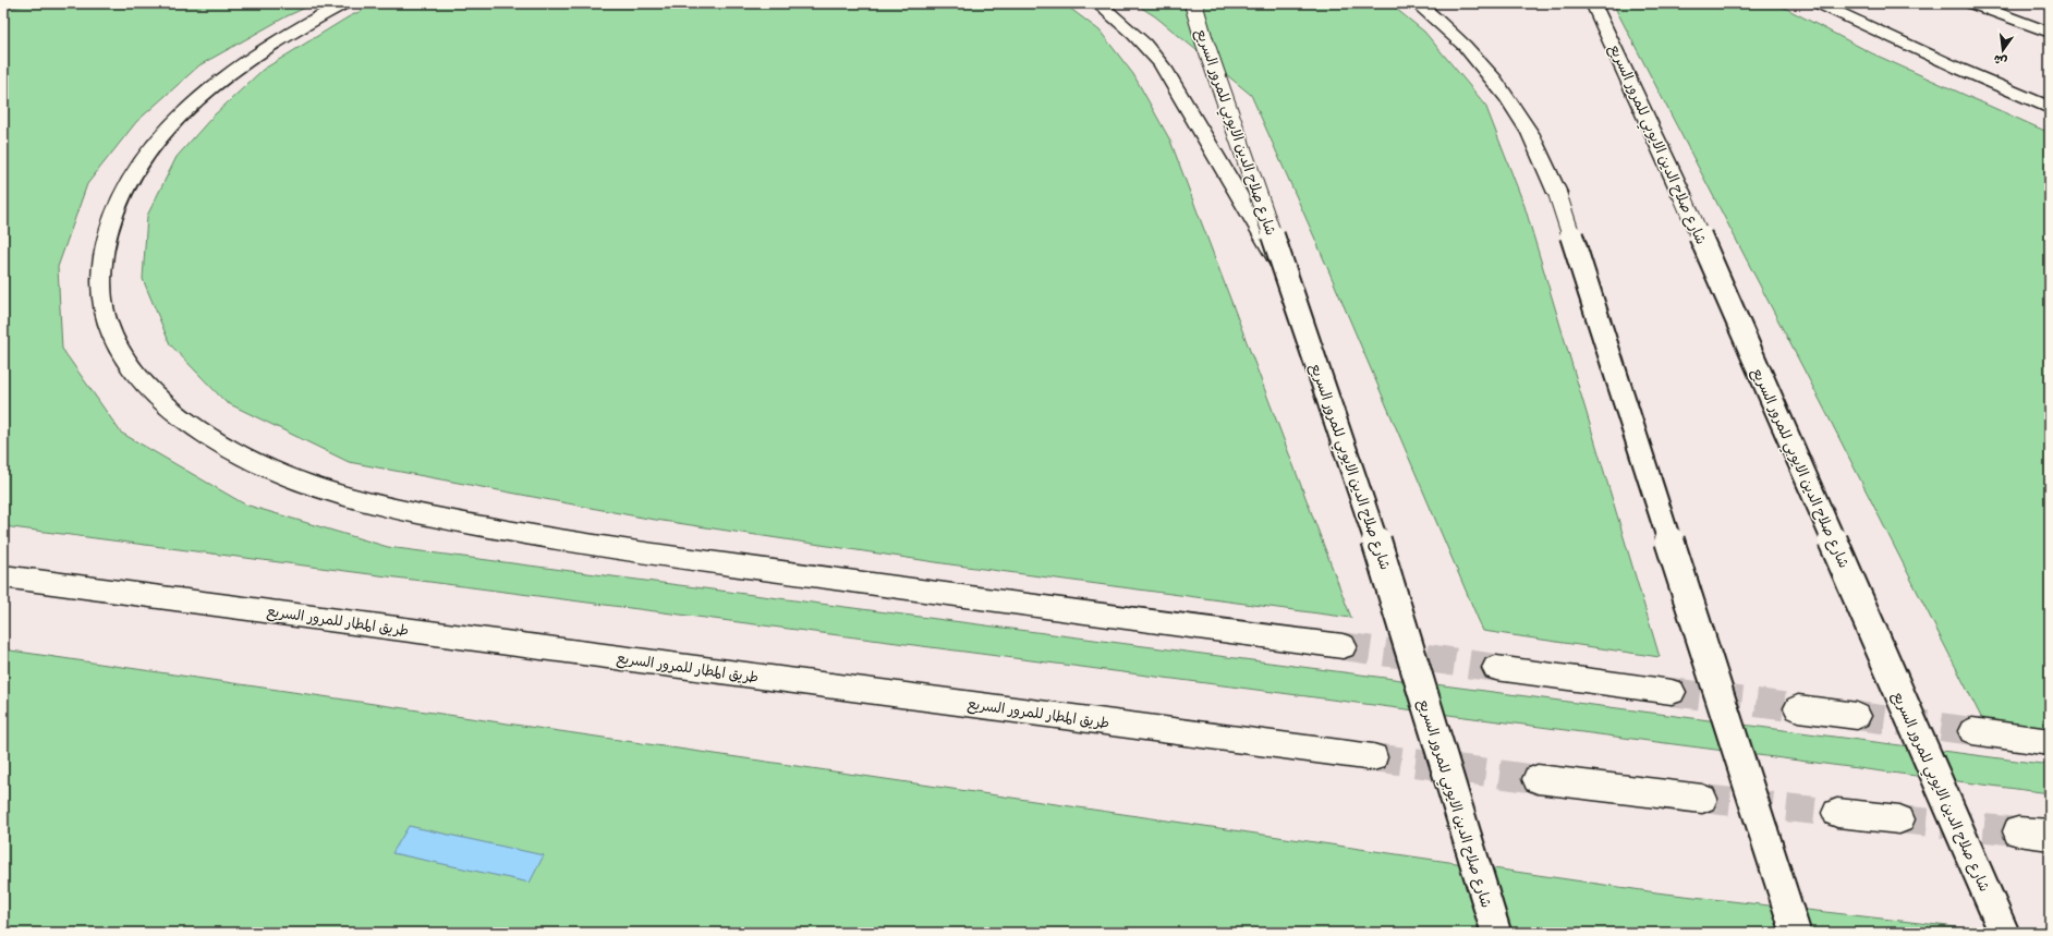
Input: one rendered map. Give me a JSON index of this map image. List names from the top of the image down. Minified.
{"streets":{"main road":["شارع صلاح الدين الايوبي للمرور السريع","طريق المطار للمرور السريع"]},"north":"bottom"}
